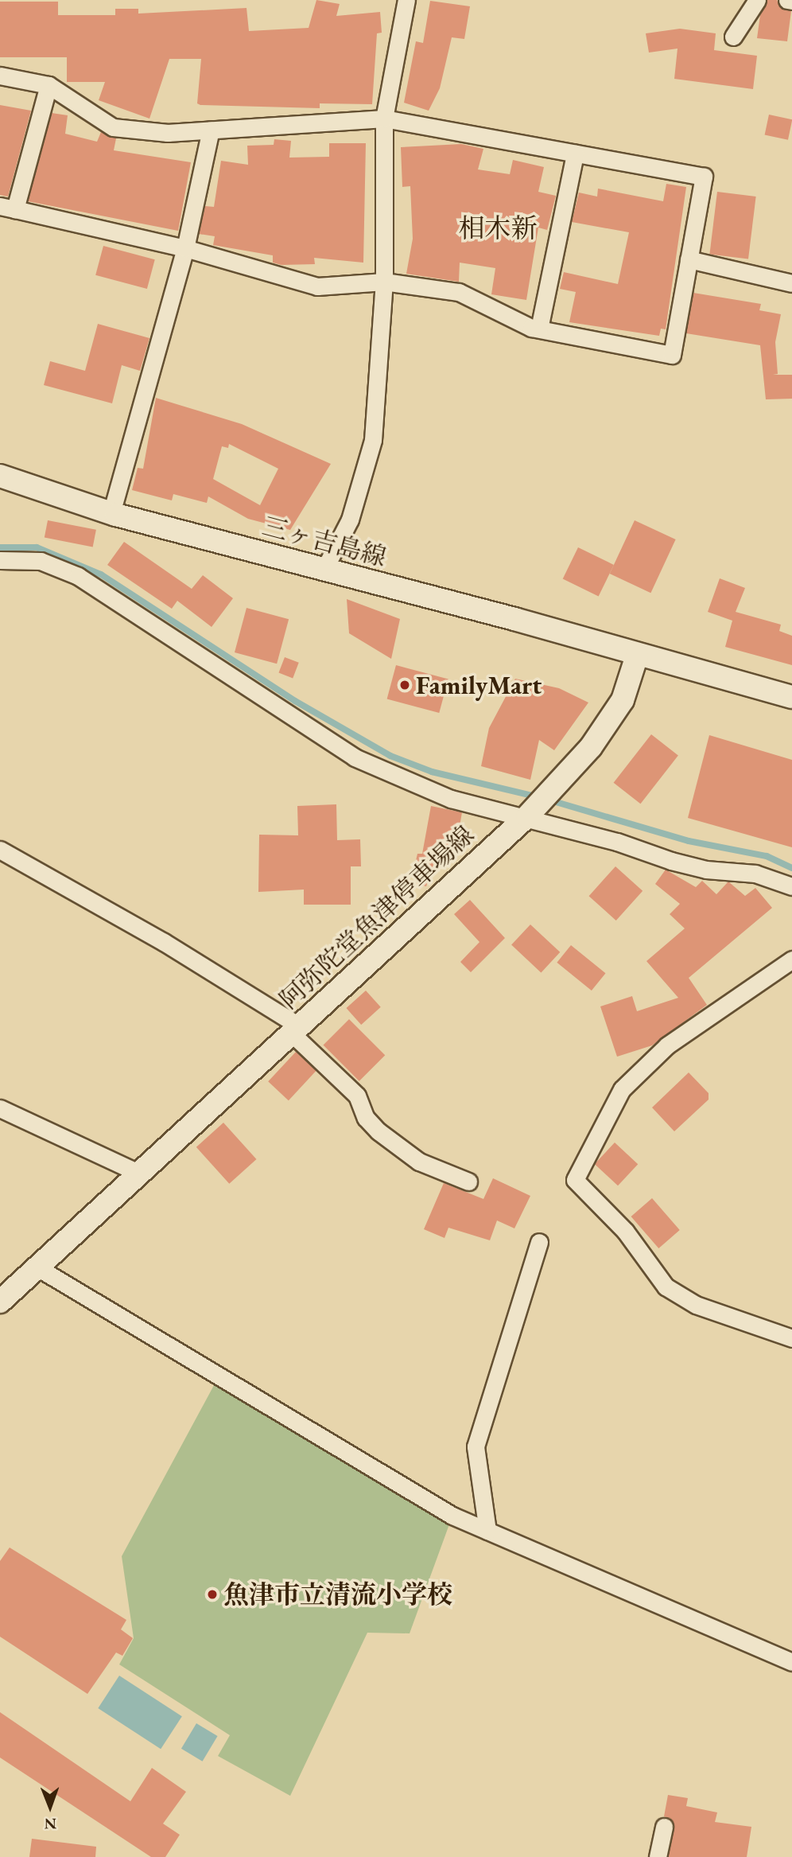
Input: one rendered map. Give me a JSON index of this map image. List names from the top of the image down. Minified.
{"streets":{"main road":["三ヶ吉島線","阿弥陀堂魚津停車場線"]},"crossings":[["三ヶ吉島線","阿弥陀堂魚津停車場線"]],"districts":["相木新"],"places":["FamilyMart","魚津市立清流小学校"],"north":"bottom"}
